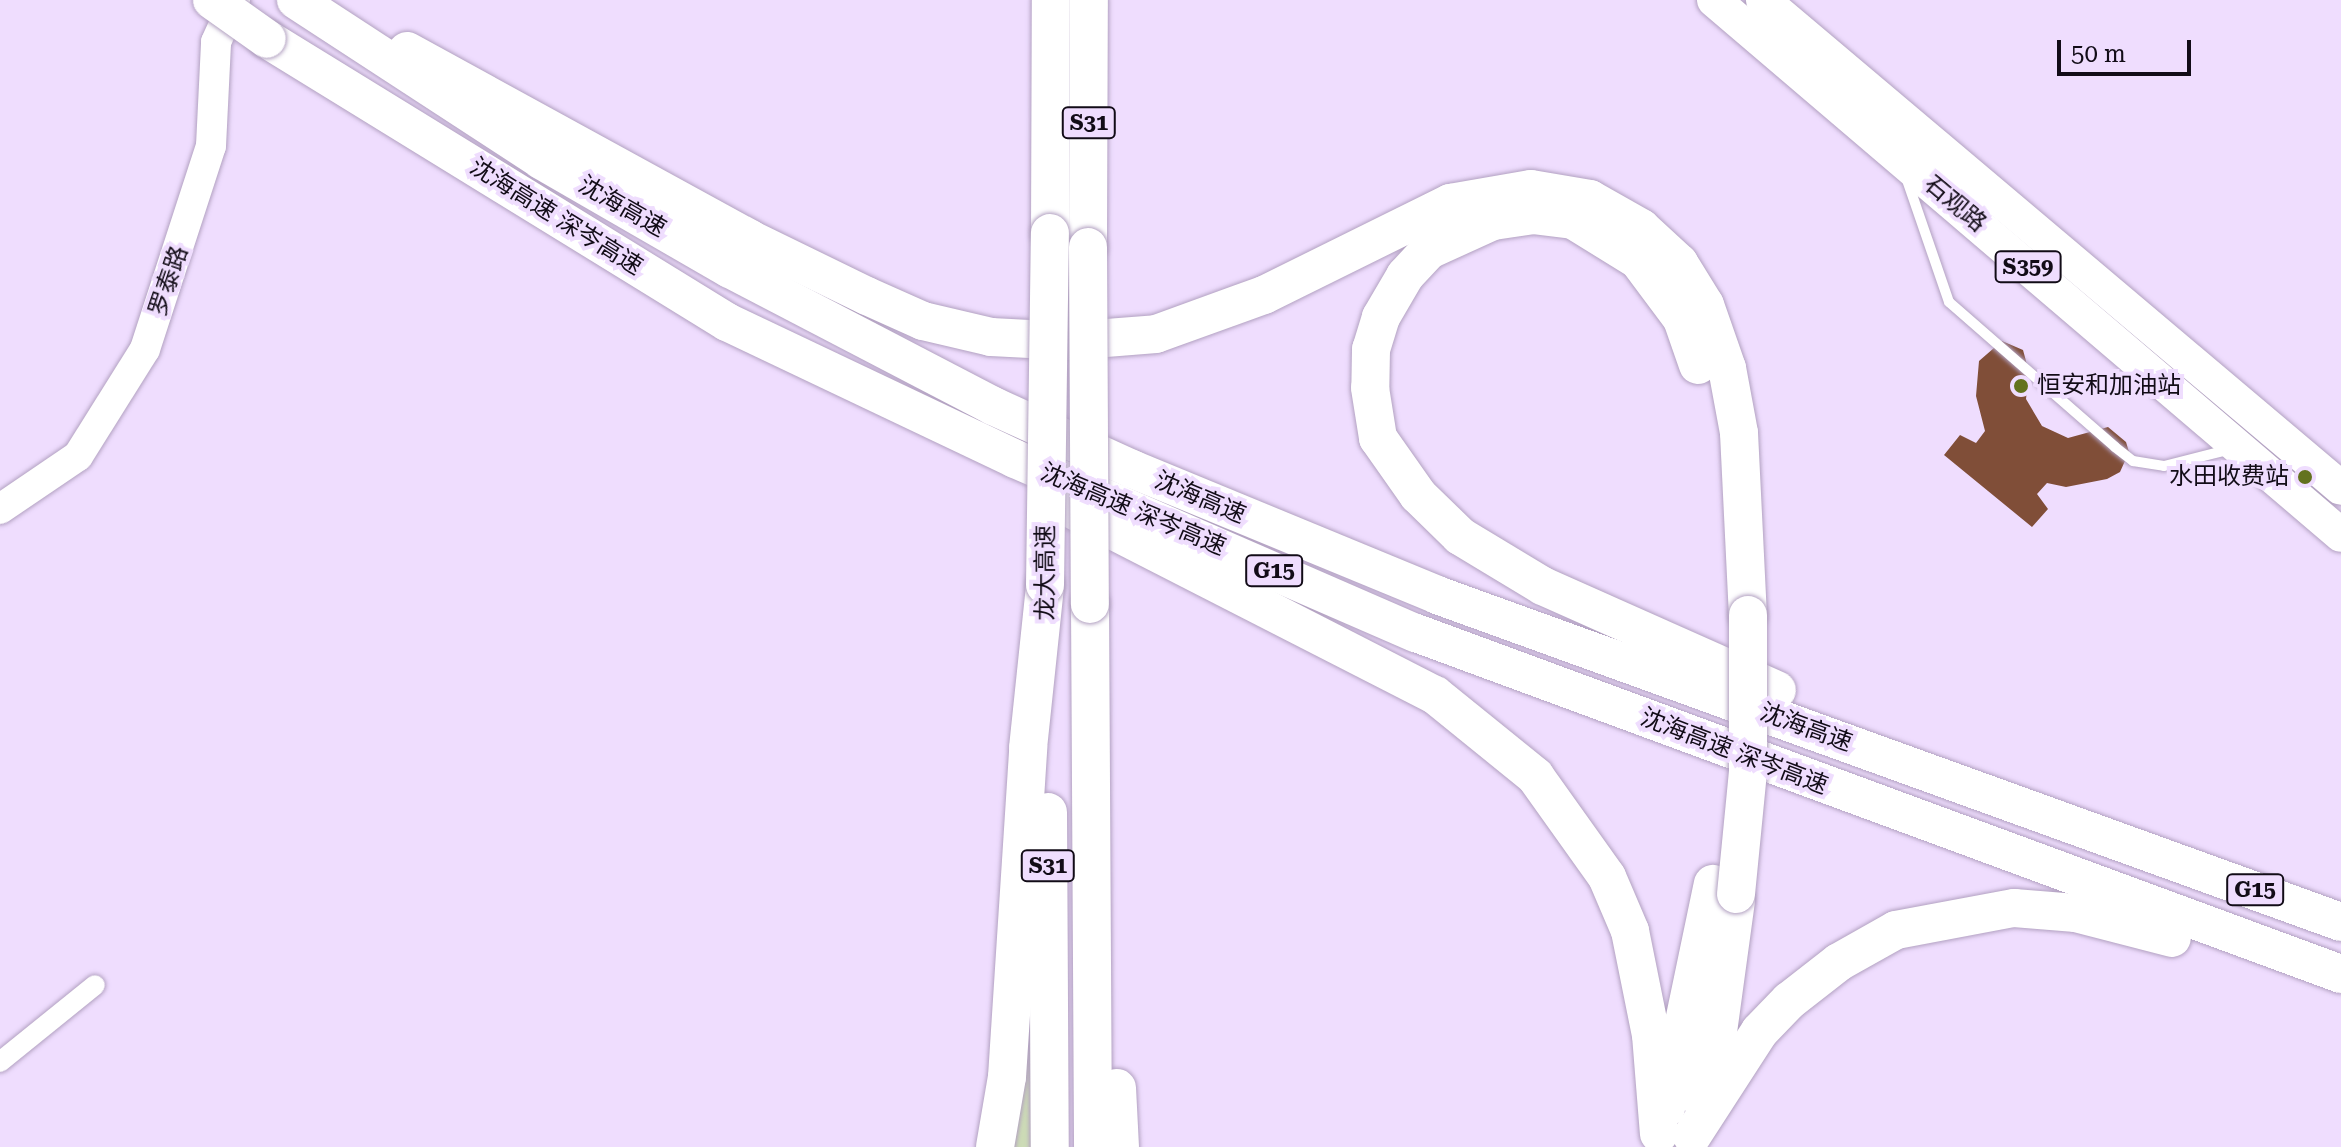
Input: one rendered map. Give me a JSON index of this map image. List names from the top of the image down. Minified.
{"streets":{"highway":["S31","沈海高速","沈海高速 深岑高速","G15","龙大高速"],"main road":["石观路","S359"],"street":["罗泰路"]},"crossings":[["沈海高速","G15"]],"places":["恒安和加油站","水田收费站"],"scale_bar":"50 m"}
